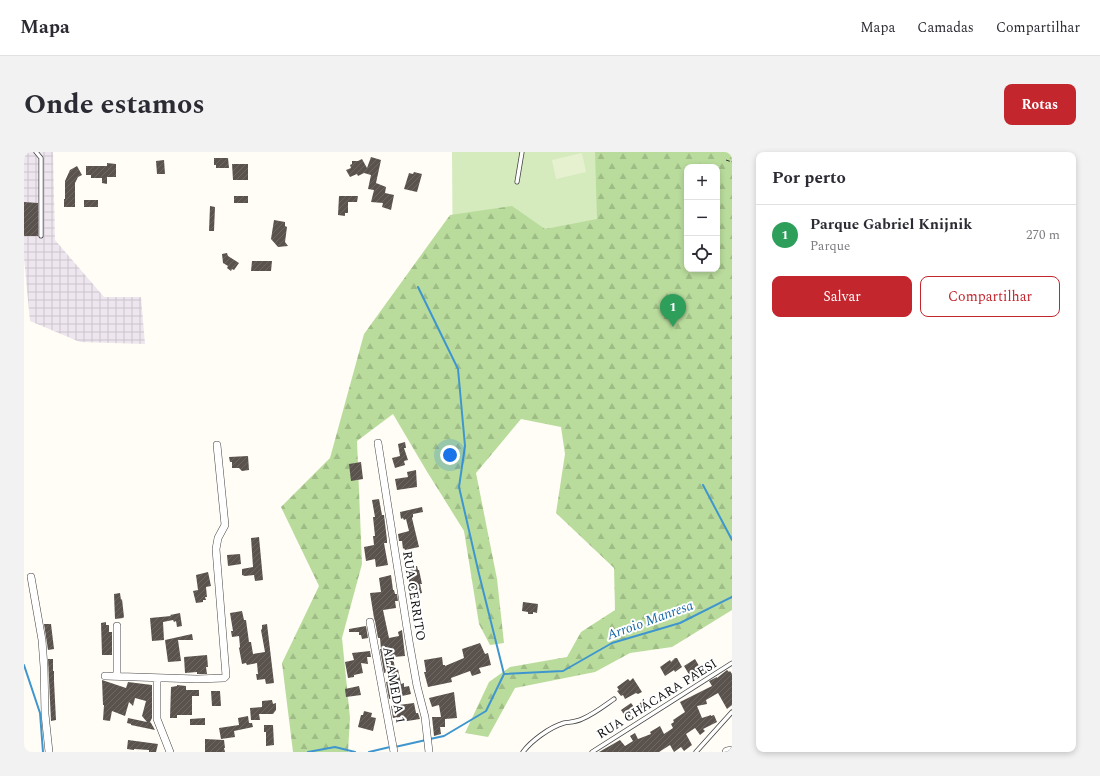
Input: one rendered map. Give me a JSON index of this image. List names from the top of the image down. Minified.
{"streets":{"street":["RUA CERRITO","ALAMEDA 1"],"lane":["RUA CHÁCARA PAESI"]},"water":["Arroio Manresa"],"page":{"header":"Mapa","nav":["Mapa","Camadas","Compartilhar"],"title":"Onde estamos","buttons":["Rotas",["Salvar","Compartilhar"]],"heading":"Por perto","map_buttons":["+","−"],"list":[{"mark":"1","name":"Parque Gabriel Knijnik","note":"Parque","value":"270 m"}],"pins":"1"}}
